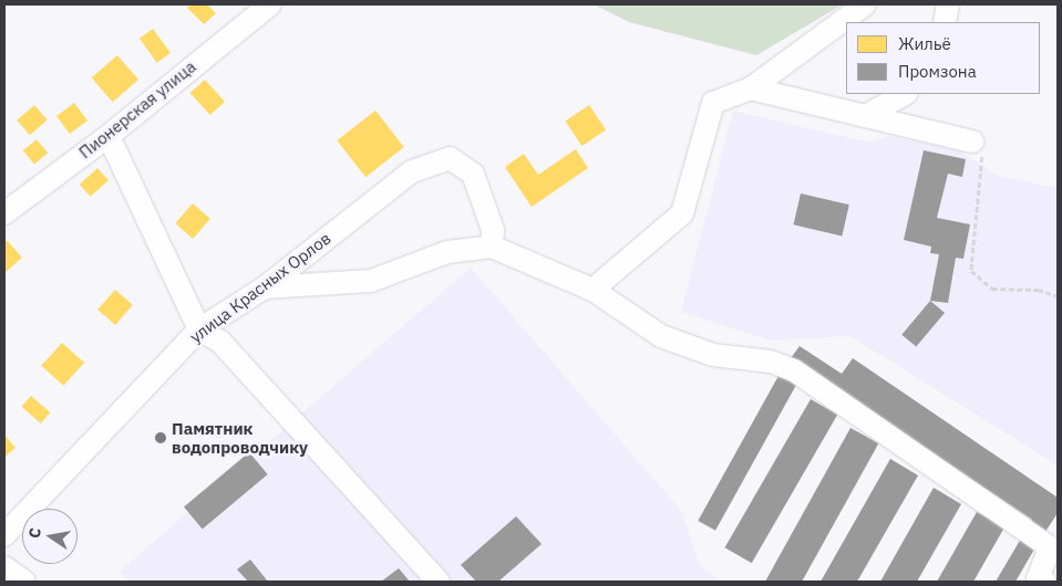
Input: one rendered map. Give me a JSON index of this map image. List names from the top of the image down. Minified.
{"streets":{"street":["Пионерская улица","улица Красных Орлов"]},"places":["Памятник водопроводчику"],"legend":["Жильё","Промзона"],"north":"left"}
